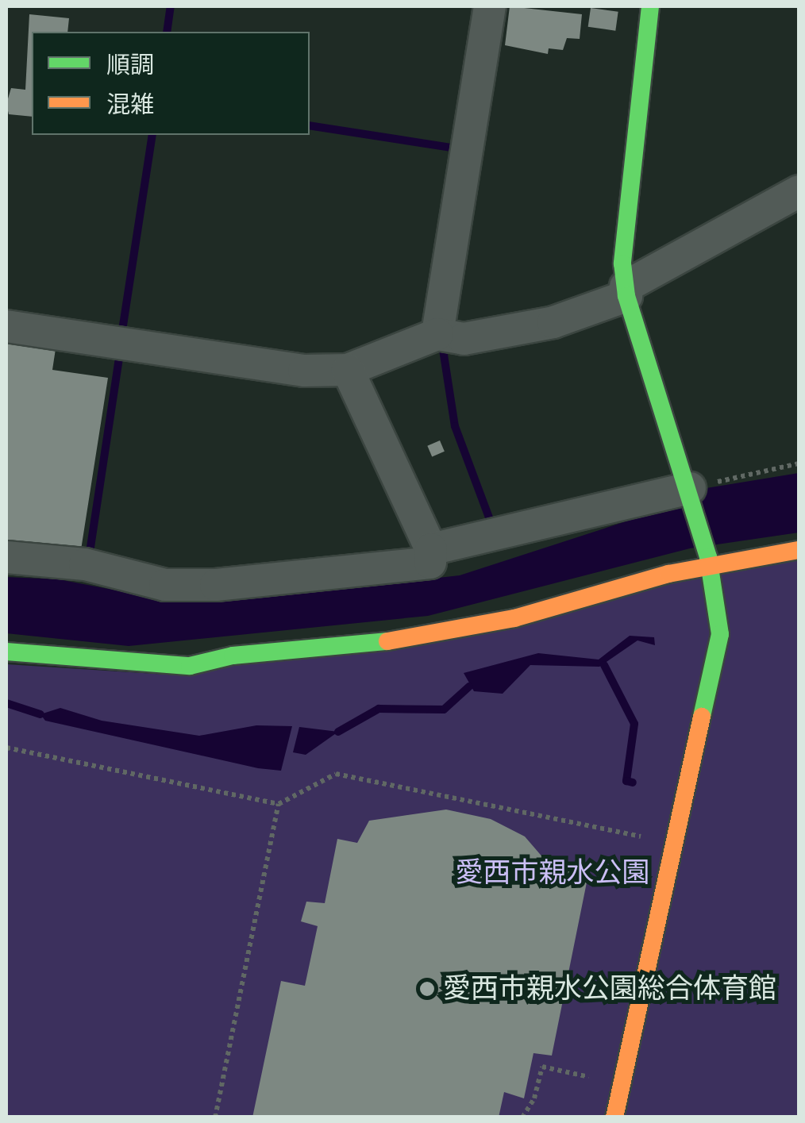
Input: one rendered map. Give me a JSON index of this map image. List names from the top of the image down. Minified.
{"parks":["愛西市親水公園"],"places":["愛西市親水公園総合体育館"],"legend":["順調","混雑"]}
